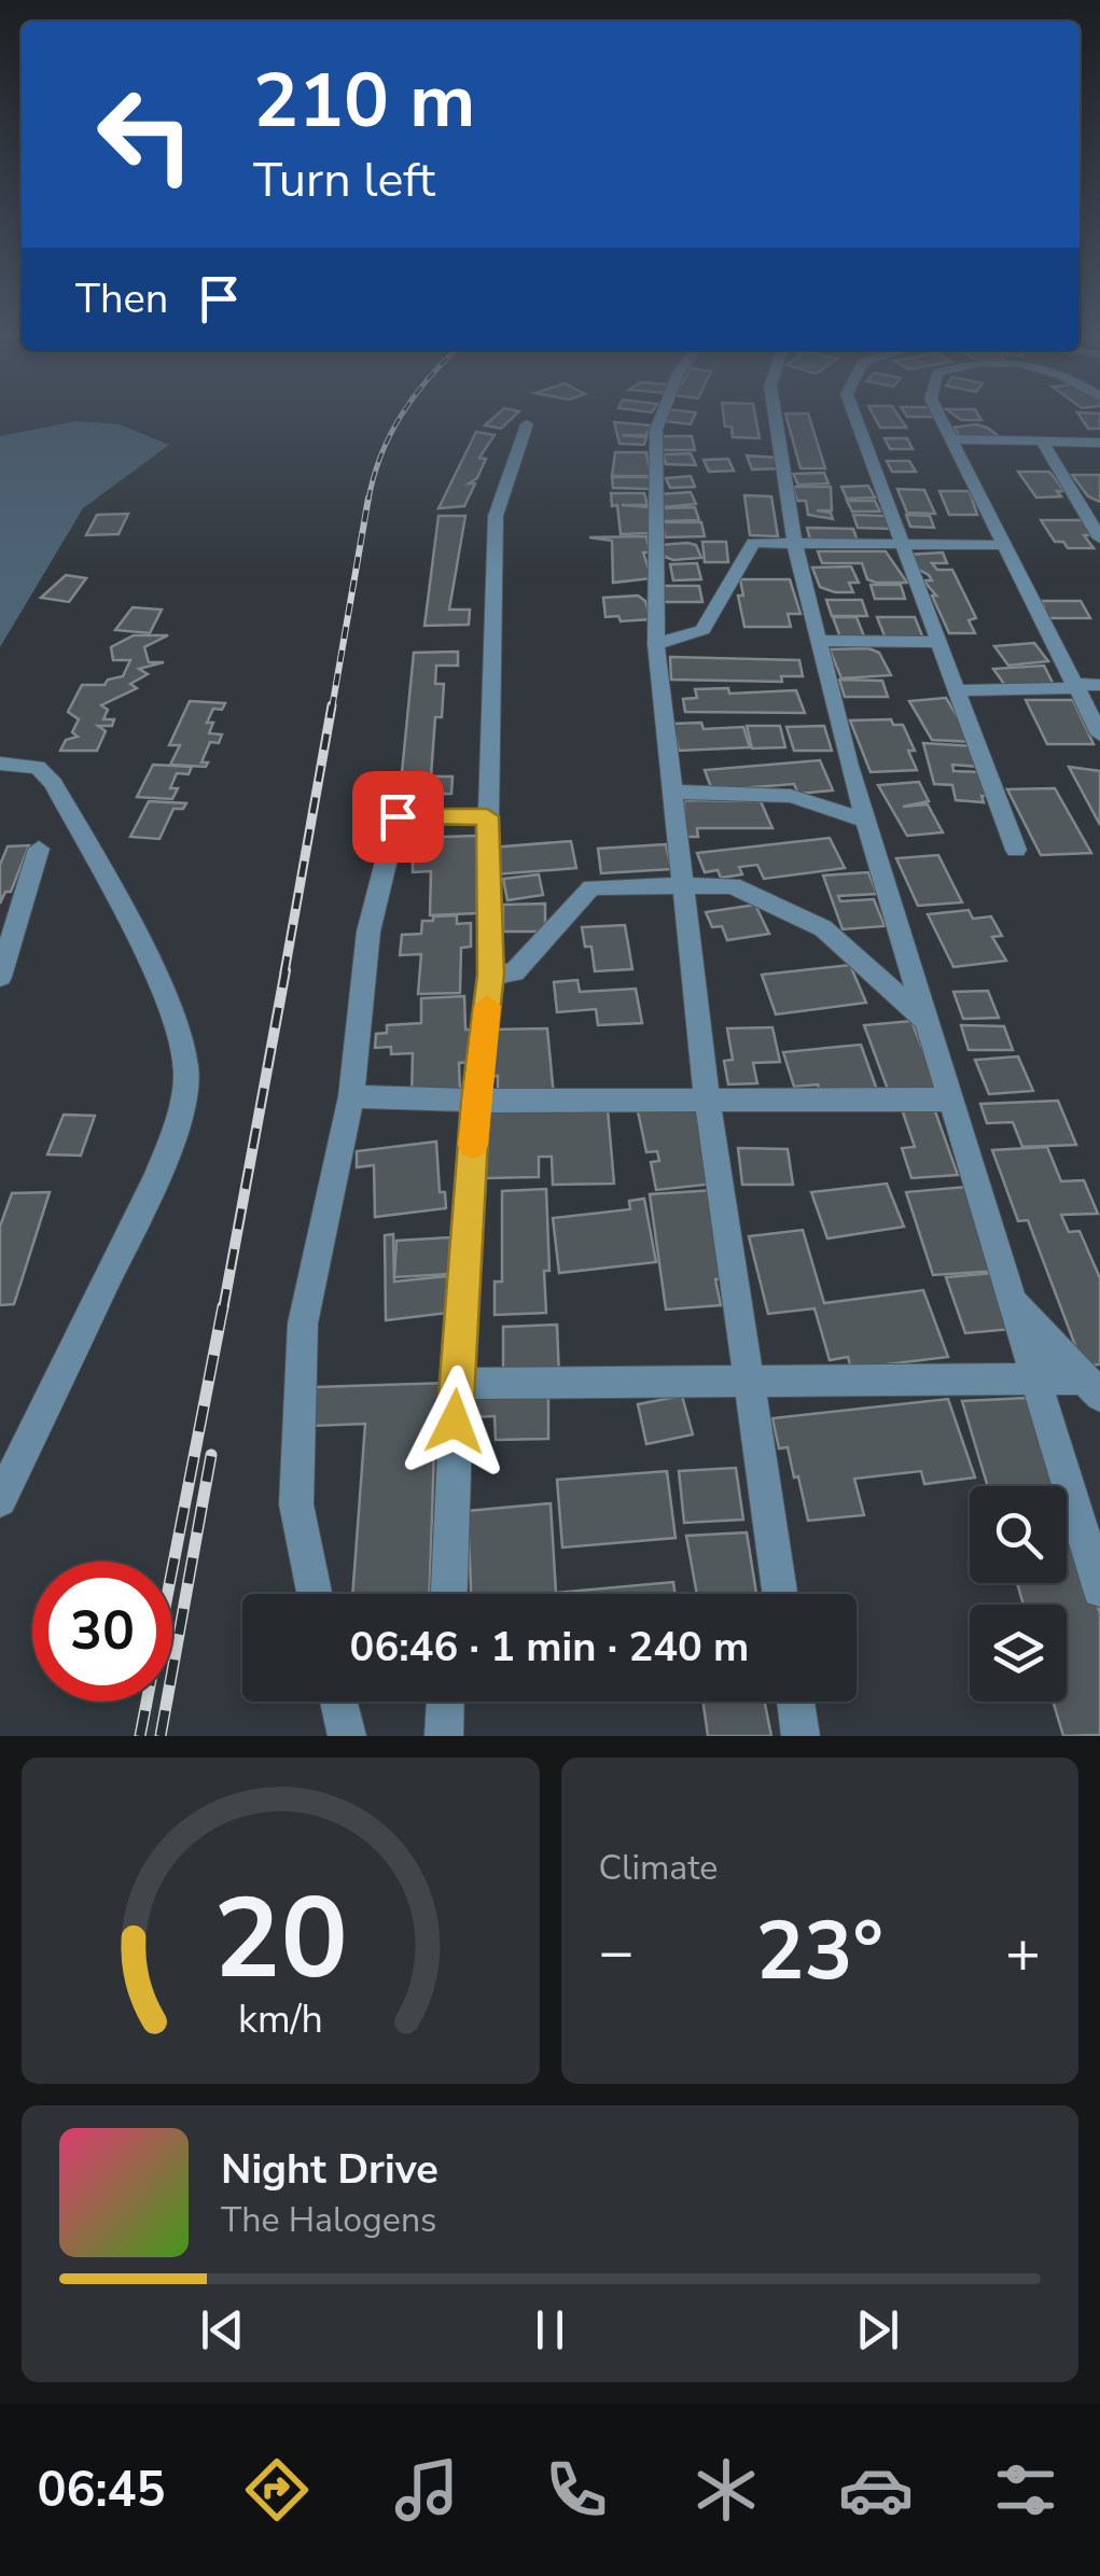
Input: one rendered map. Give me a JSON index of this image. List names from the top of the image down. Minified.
{"page":{"turn":["210 m","Turn left"],"then":"Then","limit":"30","trip":"06:46 · 1 min · 240 m","tile":"Climate","heat":["−","23°","+"],"song":["Night Drive","The Halogens"],"tabs":"06:45","gauge":["20","km/h"]}}
